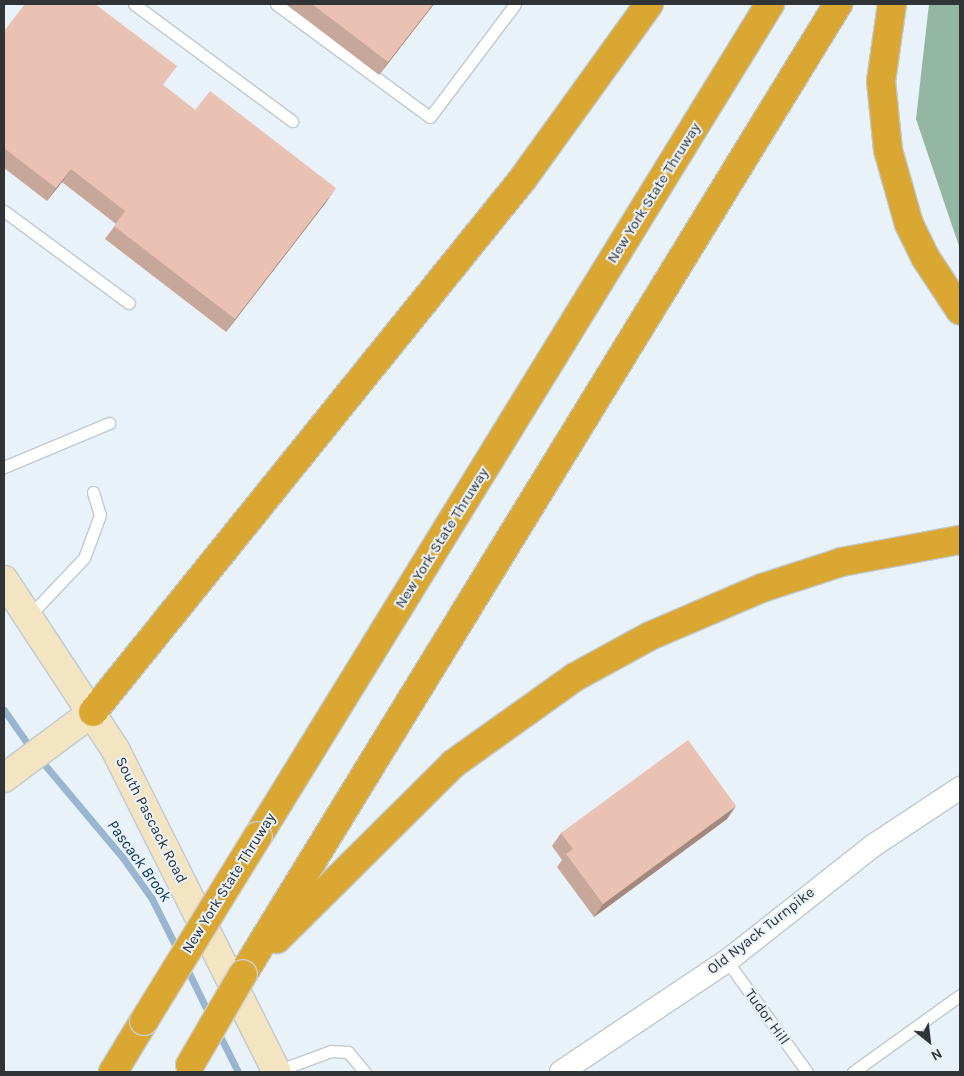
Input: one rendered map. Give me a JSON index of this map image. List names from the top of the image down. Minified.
{"streets":{"highway":["New York State Thruway"],"street":["South Pascack Road","Old Nyack Turnpike"],"lane":["Tudor Hill"]},"crossings":[["Old Nyack Turnpike","Tudor Hill"]],"water":["Pascack Brook"],"north":"bottom right"}
